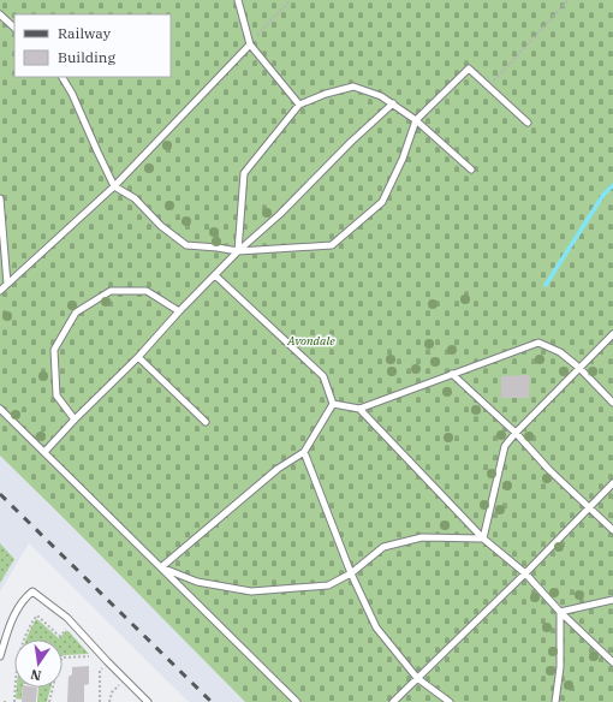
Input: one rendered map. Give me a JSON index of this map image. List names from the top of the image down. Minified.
{"parks":["Avondale"],"legend":["Railway","Building"],"north":"bottom"}
